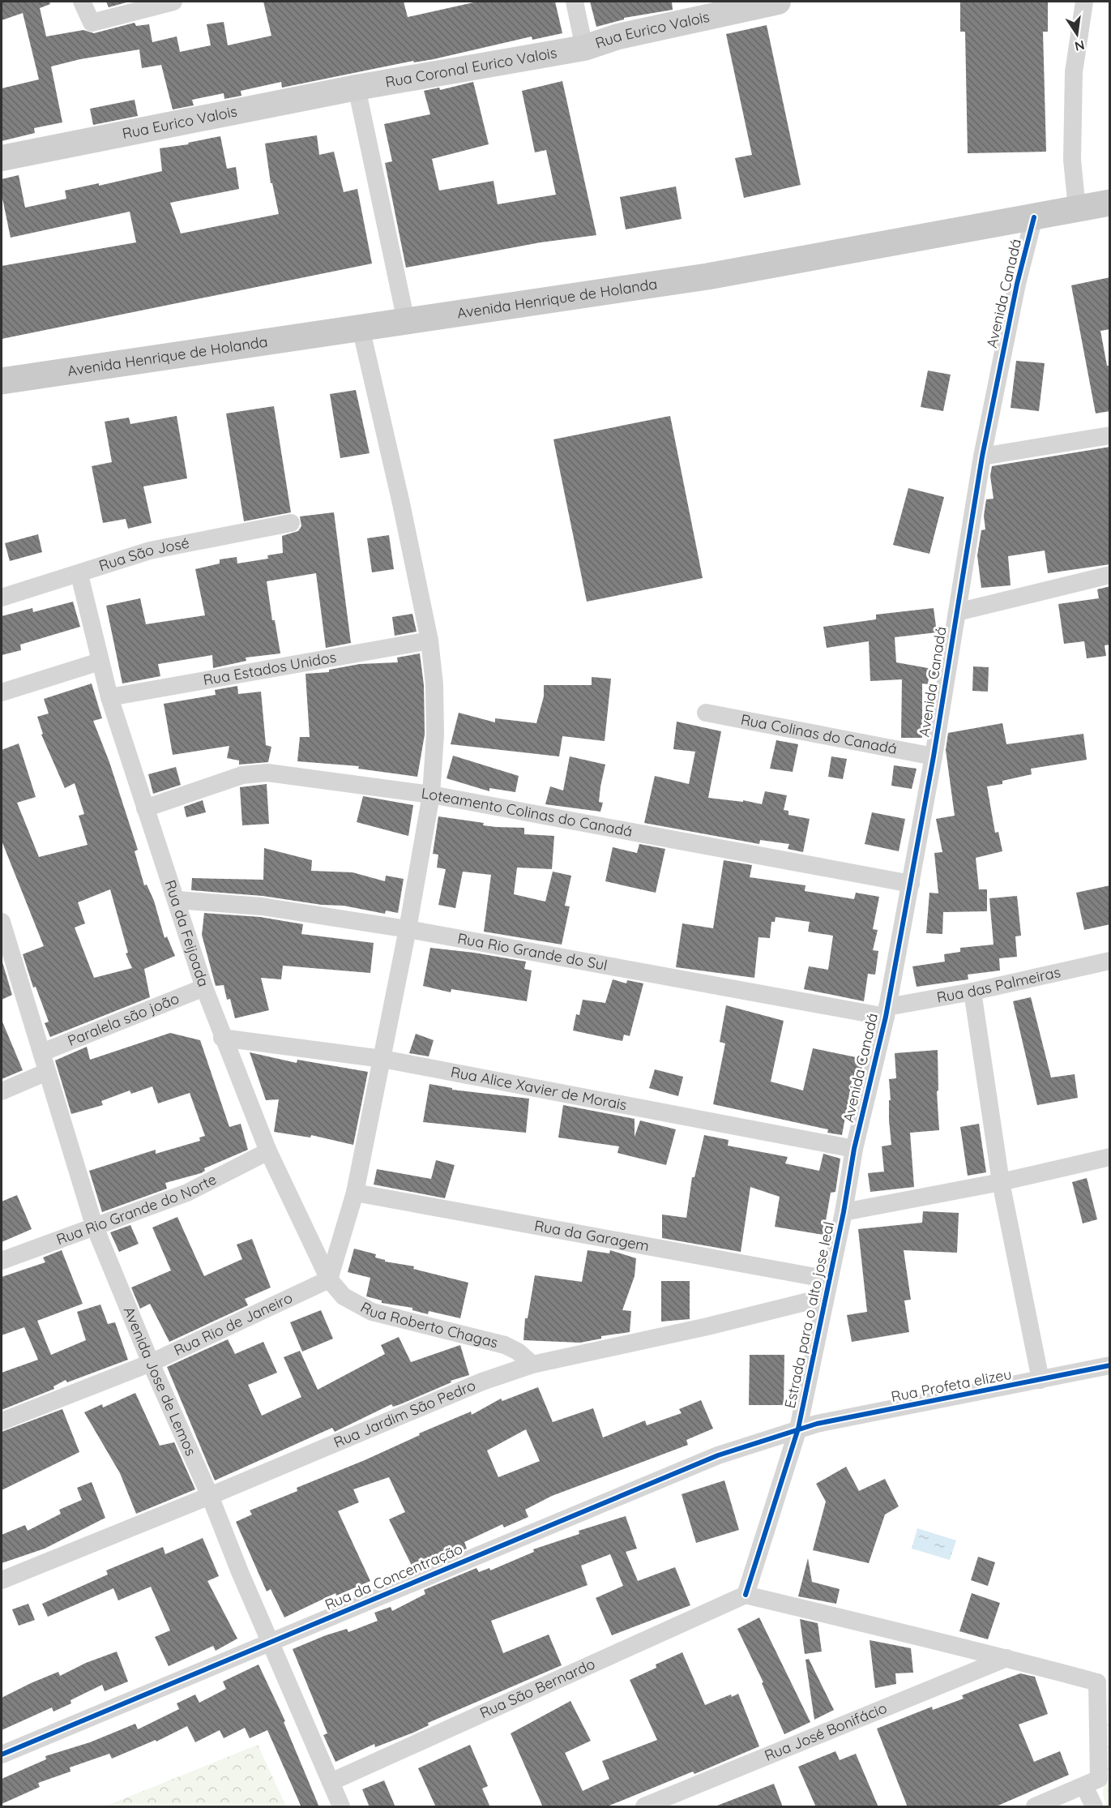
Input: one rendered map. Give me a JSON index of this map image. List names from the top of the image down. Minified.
{"streets":{"main road":["Rua Eurico Valois","Rua Coronal Eurico Valois","Avenida Henrique de Holanda"],"street":["Avenida Canadá","Rua São José","Rua Estados Unidos","Rua Colinas do Canadá","Loteamento Colinas do Canadá","Rua da Feijoada","Rua Rio Grande do Sul","Rua das Palmeiras","Paralela são joão","Rua Alice Xavier de Morais","Rua Rio Grande do Norte","Rua da Garagem","Estrada para o alto jose leal","Rua Rio de Janeiro","Rua Roberto Chagas","Avenida Jose de Lemos","Rua Profeta elizeu","Rua Jardim São Pedro","Rua da Concentração","Rua São Bernardo","Rua José Bonifácio"]},"crossings":[["Rua Eurico Valois","Rua Coronal Eurico Valois"],["Avenida Canadá","Avenida Henrique de Holanda"],["Avenida Canadá","Rua Colinas do Canadá"],["Avenida Canadá","Loteamento Colinas do Canadá"],["Avenida Canadá","Rua Rio Grande do Sul"],["Avenida Canadá","Rua das Palmeiras"],["Avenida Canadá","Rua Alice Xavier de Morais"],["Avenida Canadá","Estrada para o alto jose leal"],["Rua São José","Rua da Feijoada"],["Rua Estados Unidos","Rua da Feijoada"],["Loteamento Colinas do Canadá","Rua da Feijoada"],["Rua da Feijoada","Rua Rio Grande do Sul"],["Rua da Feijoada","Paralela são joão"],["Rua da Feijoada","Rua Alice Xavier de Morais"],["Rua da Feijoada","Rua Rio Grande do Norte"],["Rua da Feijoada","Rua Rio de Janeiro"],["Rua da Feijoada","Rua Roberto Chagas"],["Rua Rio Grande do Sul","Rua das Palmeiras"],["Paralela são joão","Avenida Jose de Lemos"],["Rua Alice Xavier de Morais","Estrada para o alto jose leal"],["Rua Rio Grande do Norte","Avenida Jose de Lemos"],["Rua da Garagem","Estrada para o alto jose leal"],["Estrada para o alto jose leal","Rua Profeta elizeu"],["Estrada para o alto jose leal","Rua Jardim São Pedro"],["Estrada para o alto jose leal","Rua da Concentração"],["Estrada para o alto jose leal","Rua São Bernardo"],["Rua Rio de Janeiro","Rua Roberto Chagas"],["Rua Rio de Janeiro","Avenida Jose de Lemos"],["Rua Roberto Chagas","Rua Jardim São Pedro"],["Avenida Jose de Lemos","Rua Jardim São Pedro"],["Avenida Jose de Lemos","Rua da Concentração"],["Avenida Jose de Lemos","Rua São Bernardo"],["Rua Profeta elizeu","Rua da Concentração"]],"north":"bottom"}
